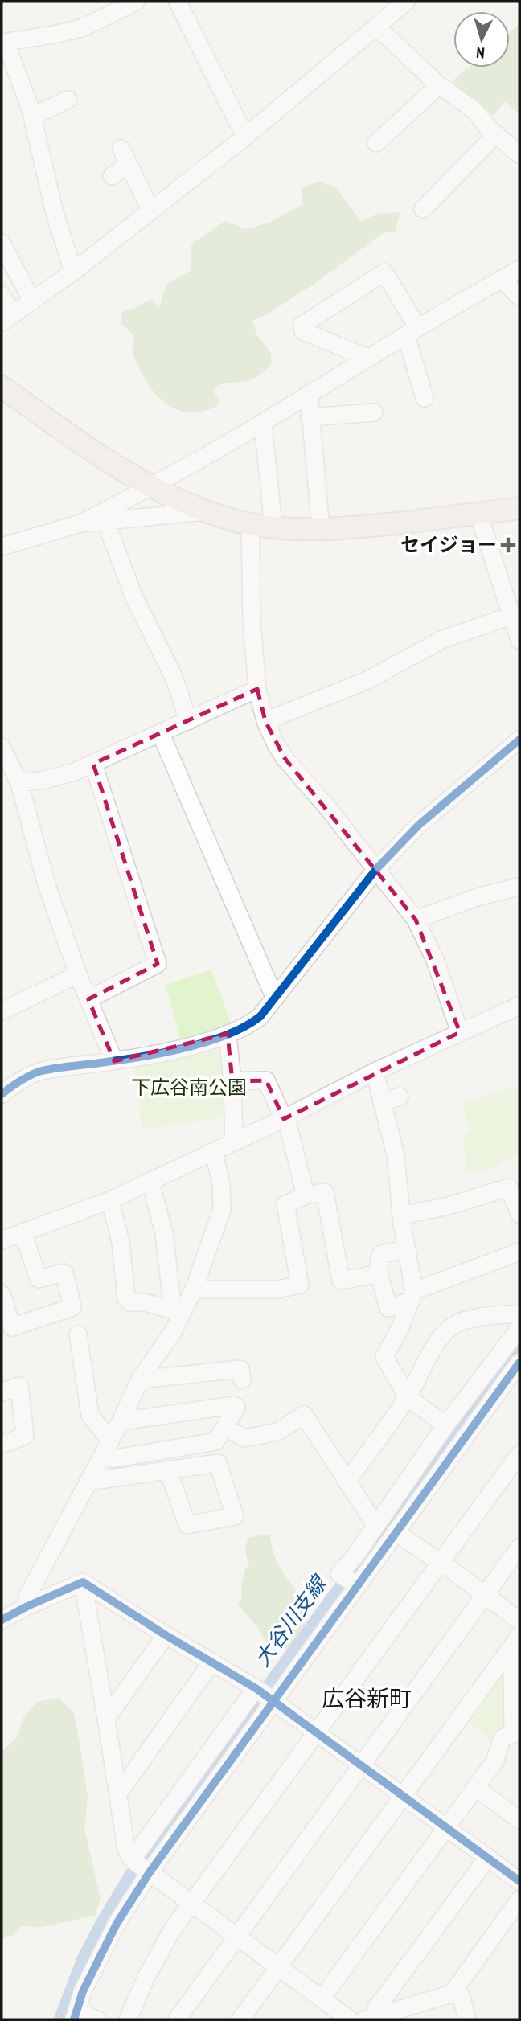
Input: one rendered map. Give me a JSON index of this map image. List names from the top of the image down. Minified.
{"districts":["広谷新町"],"water":["大谷川支線"],"parks":["下広谷南公園"],"places":{"health":["セイジョー"]},"north":"bottom"}
